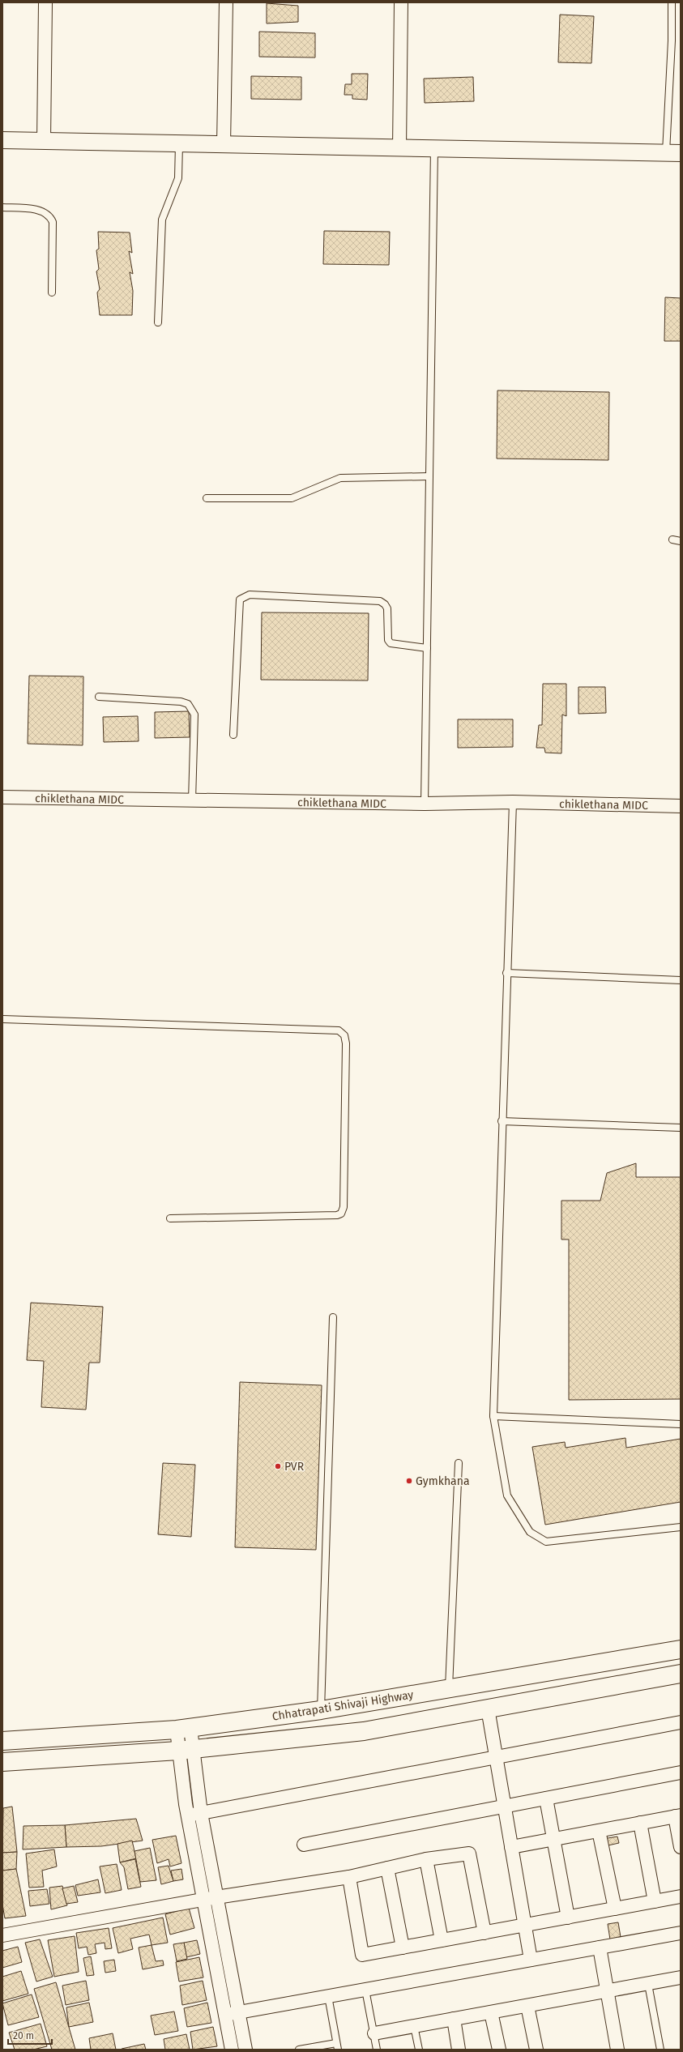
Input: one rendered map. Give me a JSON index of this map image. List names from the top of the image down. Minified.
{"streets":{"main road":["Chhatrapati Shivaji Highway"],"street":["chiklethana MIDC"]},"places":["PVR","Gymkhana"],"scale_bar":"20 m"}
